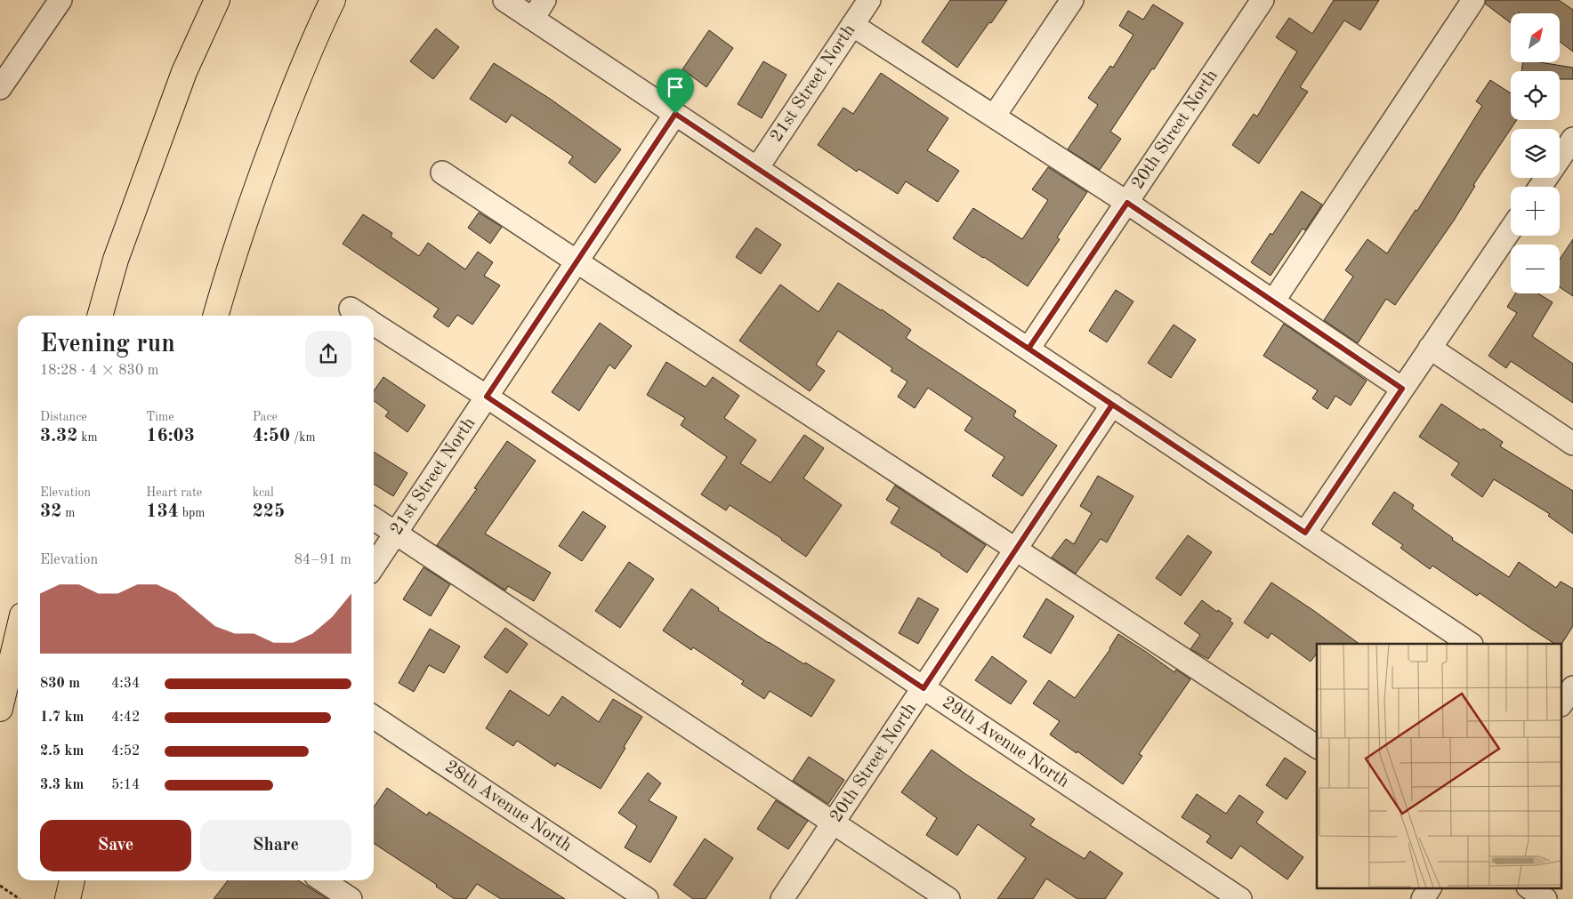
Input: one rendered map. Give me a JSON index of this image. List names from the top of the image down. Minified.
{"streets":{"street":["21st Street North","20th Street North","29th Avenue North","28th Avenue North"]},"crossings":[["21st Street North","29th Avenue North"],["20th Street North","29th Avenue North"]],"north":"top right","page":{"map_buttons":["+","−"],"heading":["Evening run","18:28 · 4 × 830 m"],"stats":[["Distance","3.32 km"],["Time","16:03"],["Pace","4:50 /km"],["Elevation","32 m"],["Heart rate","134 bpm"],["kcal","225"]],"chart":["Elevation","84–91 m"],"list":[{"name":"830 m","note":"4:34"},{"name":"1.7 km","note":"4:42"},{"name":"2.5 km","note":"4:52"},{"name":"3.3 km","note":"5:14"}],"buttons":["Save","Share"]}}
